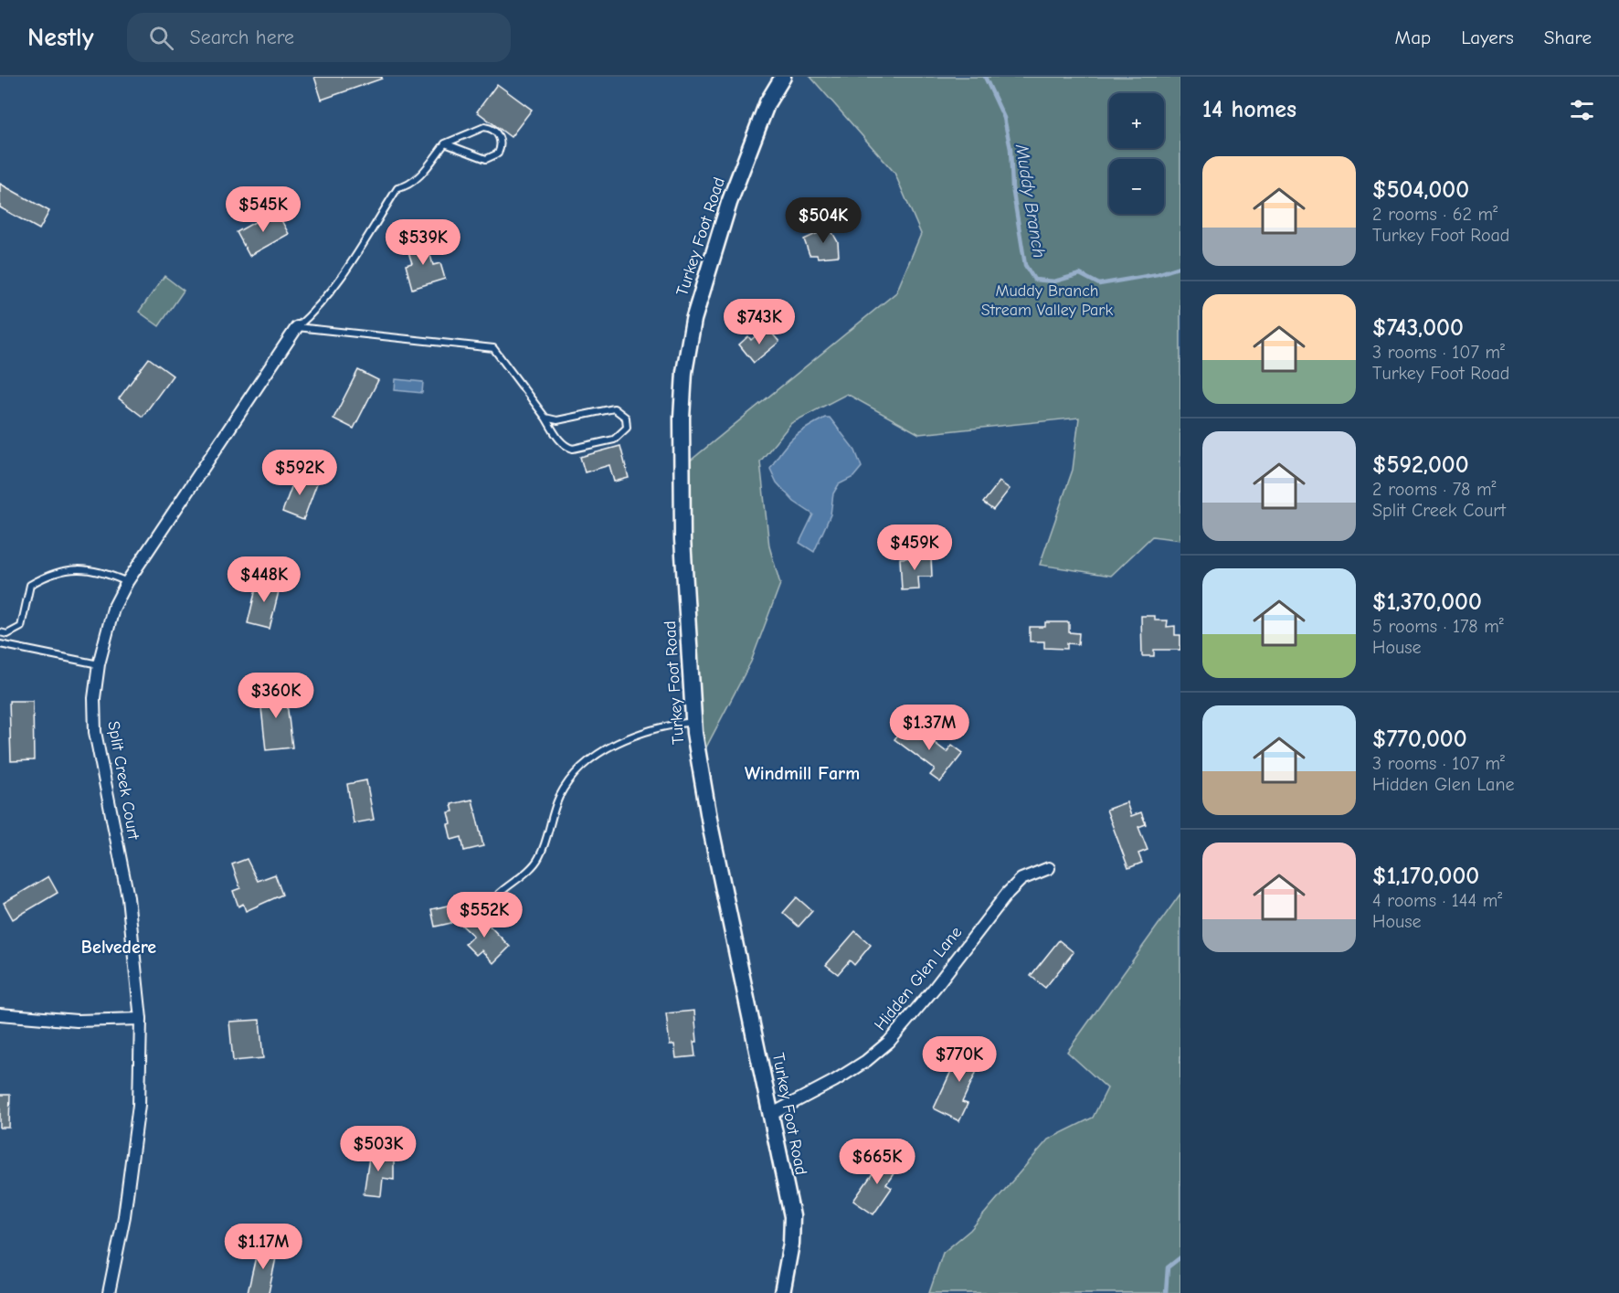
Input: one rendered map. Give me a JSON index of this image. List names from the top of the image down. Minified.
{"streets":{"street":["Turkey Foot Road","Split Creek Court","Hidden Glen Lane"]},"crossings":[["Turkey Foot Road","Hidden Glen Lane"]],"districts":["Windmill Farm","Belvedere"],"water":["Muddy Branch"],"parks":["Muddy Branch Stream Valley Park"],"page":{"header":"Nestly","search":"Search here","nav":["Map","Layers","Share"],"heading":"14 homes","map_buttons":["+","−"],"list":[{"name":"$504,000","note":"2 rooms · 62 m² · Turkey Foot Road"},{"name":"$743,000","note":"3 rooms · 107 m² · Turkey Foot Road"},{"name":"$592,000","note":"2 rooms · 78 m² · Split Creek Court"},{"name":"$1,370,000","note":"5 rooms · 178 m² · House"},{"name":"$770,000","note":"3 rooms · 107 m² · Hidden Glen Lane"},{"name":"$1,170,000","note":"4 rooms · 144 m² · House"}],"price":["$545K","$504K","$539K","$743K","$592K","$459K","$448K","$360K","$1.37M","$552K","$770K","$503K","$665K","$1.17M"]}}
